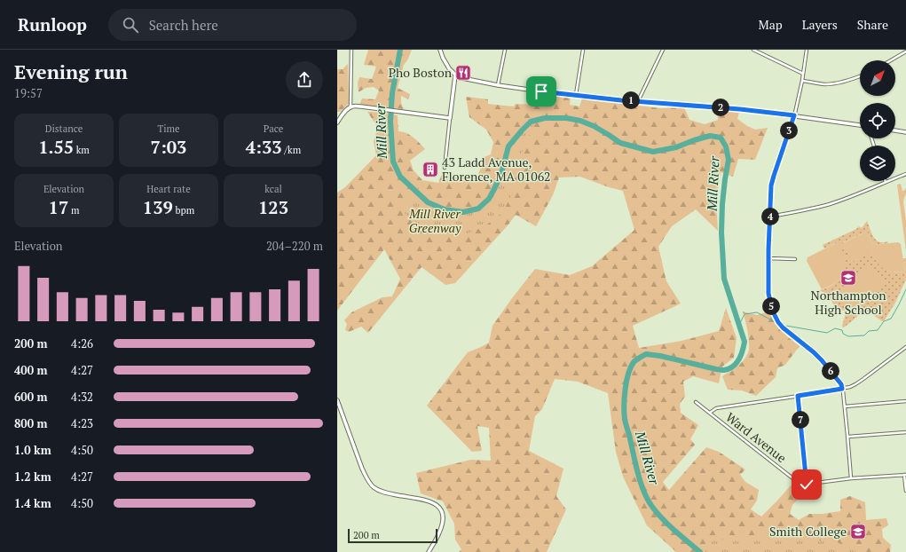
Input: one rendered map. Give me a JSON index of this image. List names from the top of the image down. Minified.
{"streets":{"street":["Ward Avenue"]},"water":["Mill River"],"parks":["Mill River Greenway"],"places":{"restaurant":["Pho Boston"],"building":["43 Ladd Avenue, Florence, MA 01062"],"school or university":["Northampton High School","Smith College"]},"scale_bar":"200 m","north":"top right","page":{"header":"Runloop","search":"Search here","nav":["Map","Layers","Share"],"heading":["Evening run","19:57"],"pins":["1","2","3","4","5","6","7"],"stats":[["Distance","1.55 km"],["Time","7:03"],["Pace","4:33 /km"],["Elevation","17 m"],["Heart rate","139 bpm"],["kcal","123"]],"chart":["Elevation","204–220 m"],"list":[{"name":"200 m","note":"4:26"},{"name":"400 m","note":"4:27"},{"name":"600 m","note":"4:32"},{"name":"800 m","note":"4:23"},{"name":"1.0 km","note":"4:50"},{"name":"1.2 km","note":"4:27"},{"name":"1.4 km","note":"4:50"}],"scale":"200 m"}}
